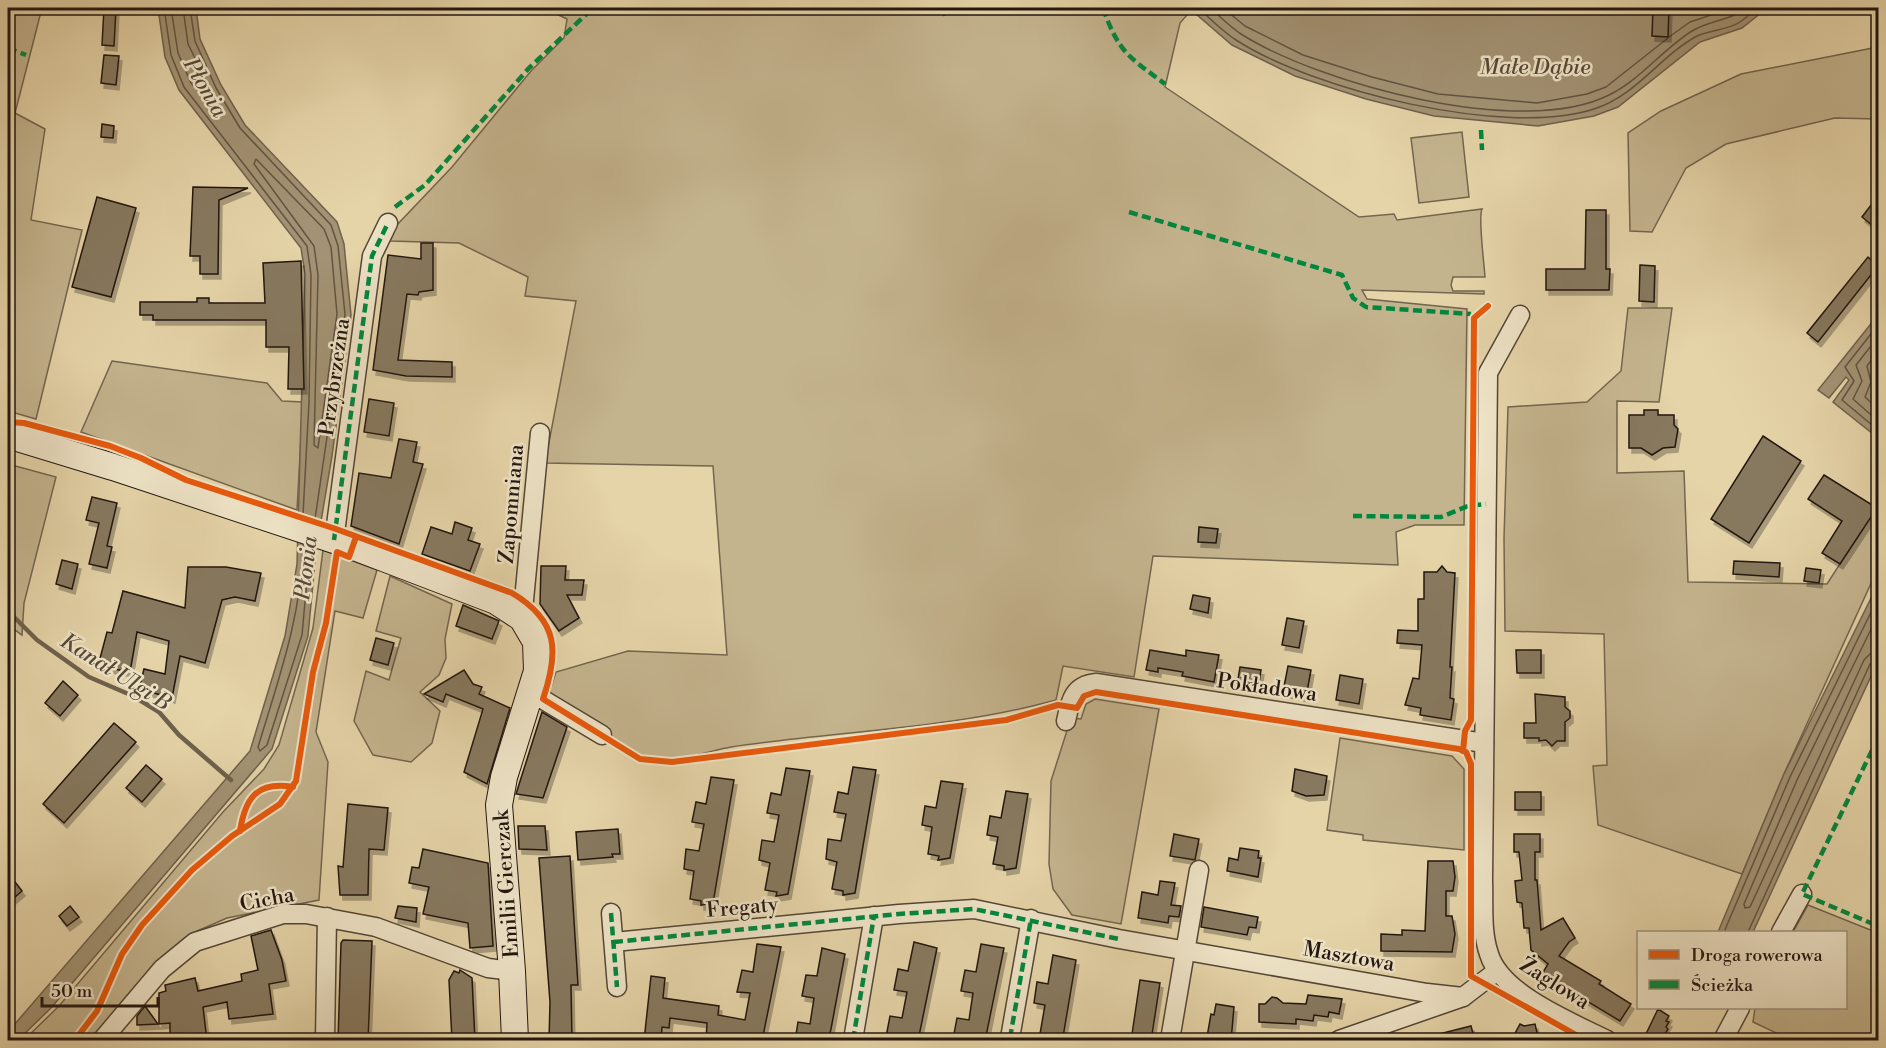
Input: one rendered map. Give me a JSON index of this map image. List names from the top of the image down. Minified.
{"streets":{"street":["Przybrzeżna","Zapomniana","Pokładowa","Emilii Gierczak","Cicha","Fregaty","Masztowa","Żaglowa"]},"crossings":[["Przybrzeżna","Emilii Gierczak"],["Zapomniana","Emilii Gierczak"],["Pokładowa","Żaglowa"],["Emilii Gierczak","Cicha"],["Fregaty","Masztowa"]],"water":["Małe Dąbie","Płonia","Kanał Ulgi B"],"legend":["Droga rowerowa","Ścieżka"],"scale_bar":"50 m"}
